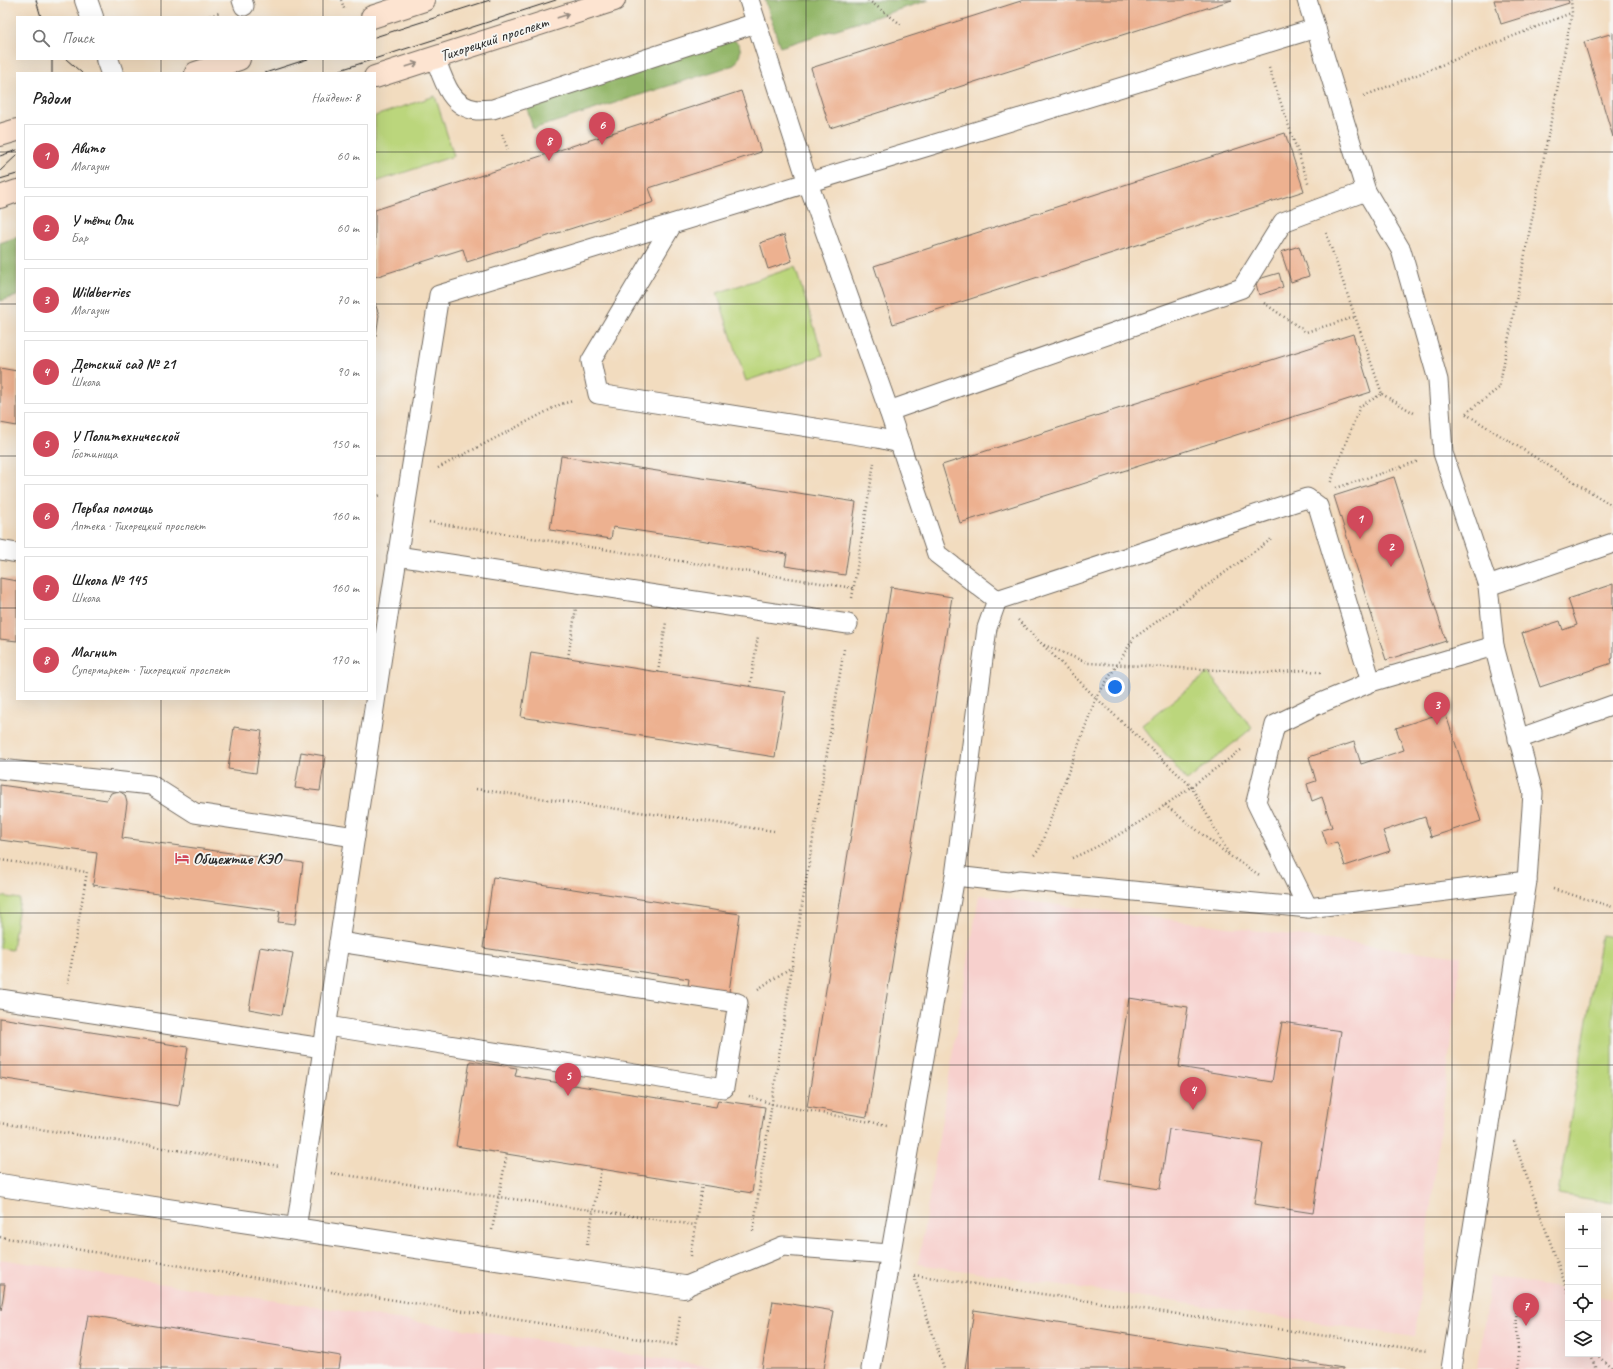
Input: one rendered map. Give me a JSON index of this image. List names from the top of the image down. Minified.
{"streets":{"main road":["Тихорецкий проспект"]},"one_way":["Тихорецкий проспект"],"places":{"hotel":["Общежтие КЭО"]},"page":{"search":"Поиск","heading":["Рядом","Найдено: 8"],"pins":["6","8","1","2","3","5","4","7"],"list":[{"mark":"1","name":"Авито","note":"Магазин","value":"60 m"},{"mark":"2","name":"У тёти Оли","note":"Бар","value":"60 m"},{"mark":"3","name":"Wildberries","note":"Магазин","value":"70 m"},{"mark":"4","name":"Детский сад № 21","note":"Школа","value":"90 m"},{"mark":"5","name":"У Политехнической","note":"Гостиница","value":"150 m"},{"mark":"6","name":"Первая помощь","note":"Аптека · Тихорецкий проспект","value":"160 m"},{"mark":"7","name":"Школа № 145","note":"Школа","value":"160 m"},{"mark":"8","name":"Магнит","note":"Супермаркет · Тихорецкий проспект","value":"170 m"}],"map_buttons":["+","−"]}}
